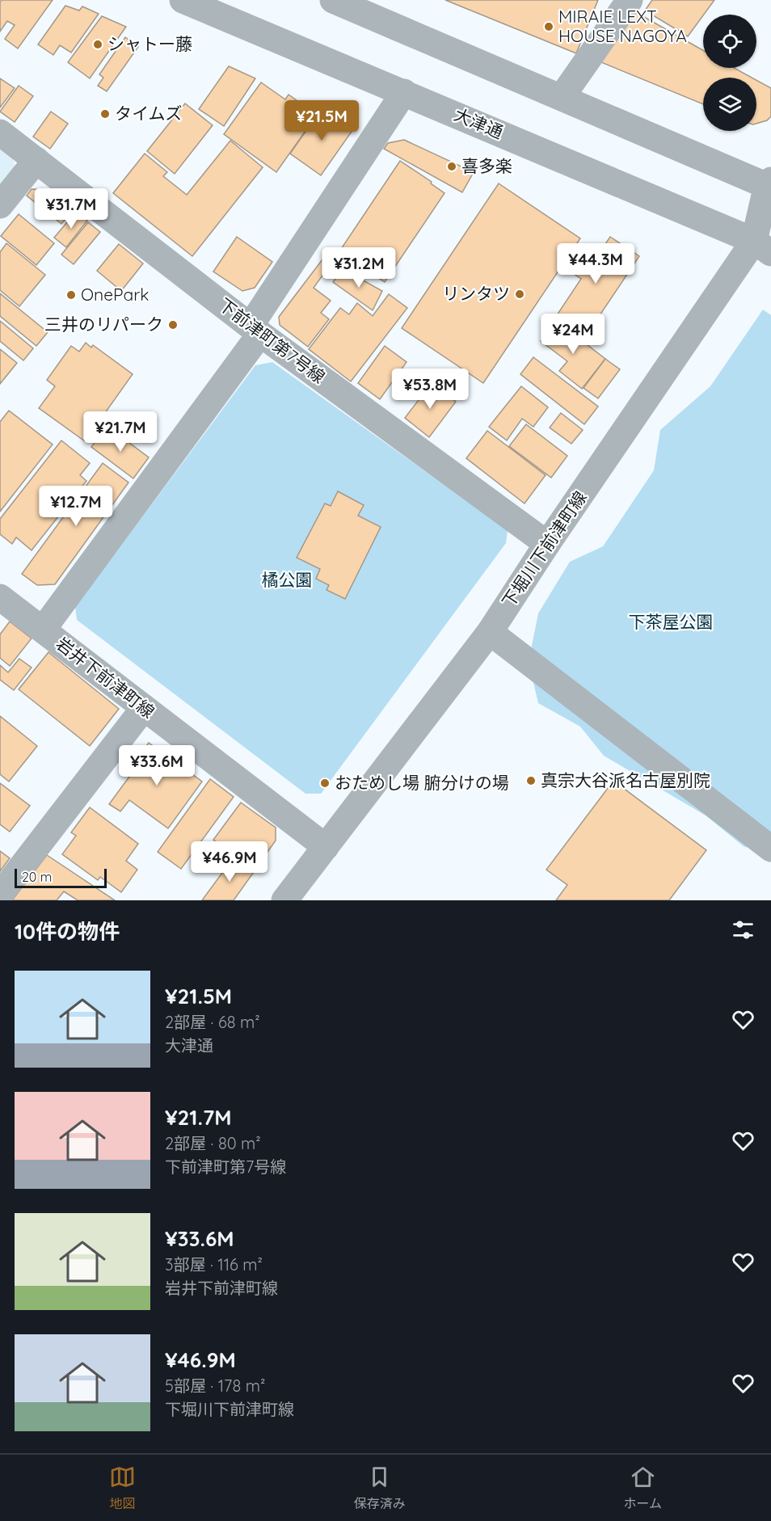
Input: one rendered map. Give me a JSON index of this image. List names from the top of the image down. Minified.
{"streets":{"street":["大津通","下前津町第7号線","下堀川下前津町線","岩井下前津町線"]},"crossings":[["大津通","下堀川下前津町線"],["下前津町第7号線","下堀川下前津町線"],["下堀川下前津町線","岩井下前津町線"]],"parks":["橘公園","下茶屋公園"],"places":["MIRAIE LEXT HOUSE NAGOYA","シャトー藤","タイムズ","喜多楽","リンタツ","OnePark","三井のリパーク","真宗大谷派名古屋別院","おためし場 腑分けの場"],"scale_bar":"20 m","page":{"price":["¥21.5M","¥31.7M","¥44.3M","¥31.2M","¥24M","¥53.8M","¥21.7M","¥12.7M","¥33.6M","¥46.9M"],"scale":"20 m","heading":"10件の物件","list":[{"name":"¥21.5M","note":"2部屋 · 68 m² · 大津通"},{"name":"¥21.7M","note":"2部屋 · 80 m² · 下前津町第7号線"},{"name":"¥33.6M","note":"3部屋 · 116 m² · 岩井下前津町線"},{"name":"¥46.9M","note":"5部屋 · 178 m² · 下堀川下前津町線"}],"tabs":["地図","保存済み","ホーム"]}}
